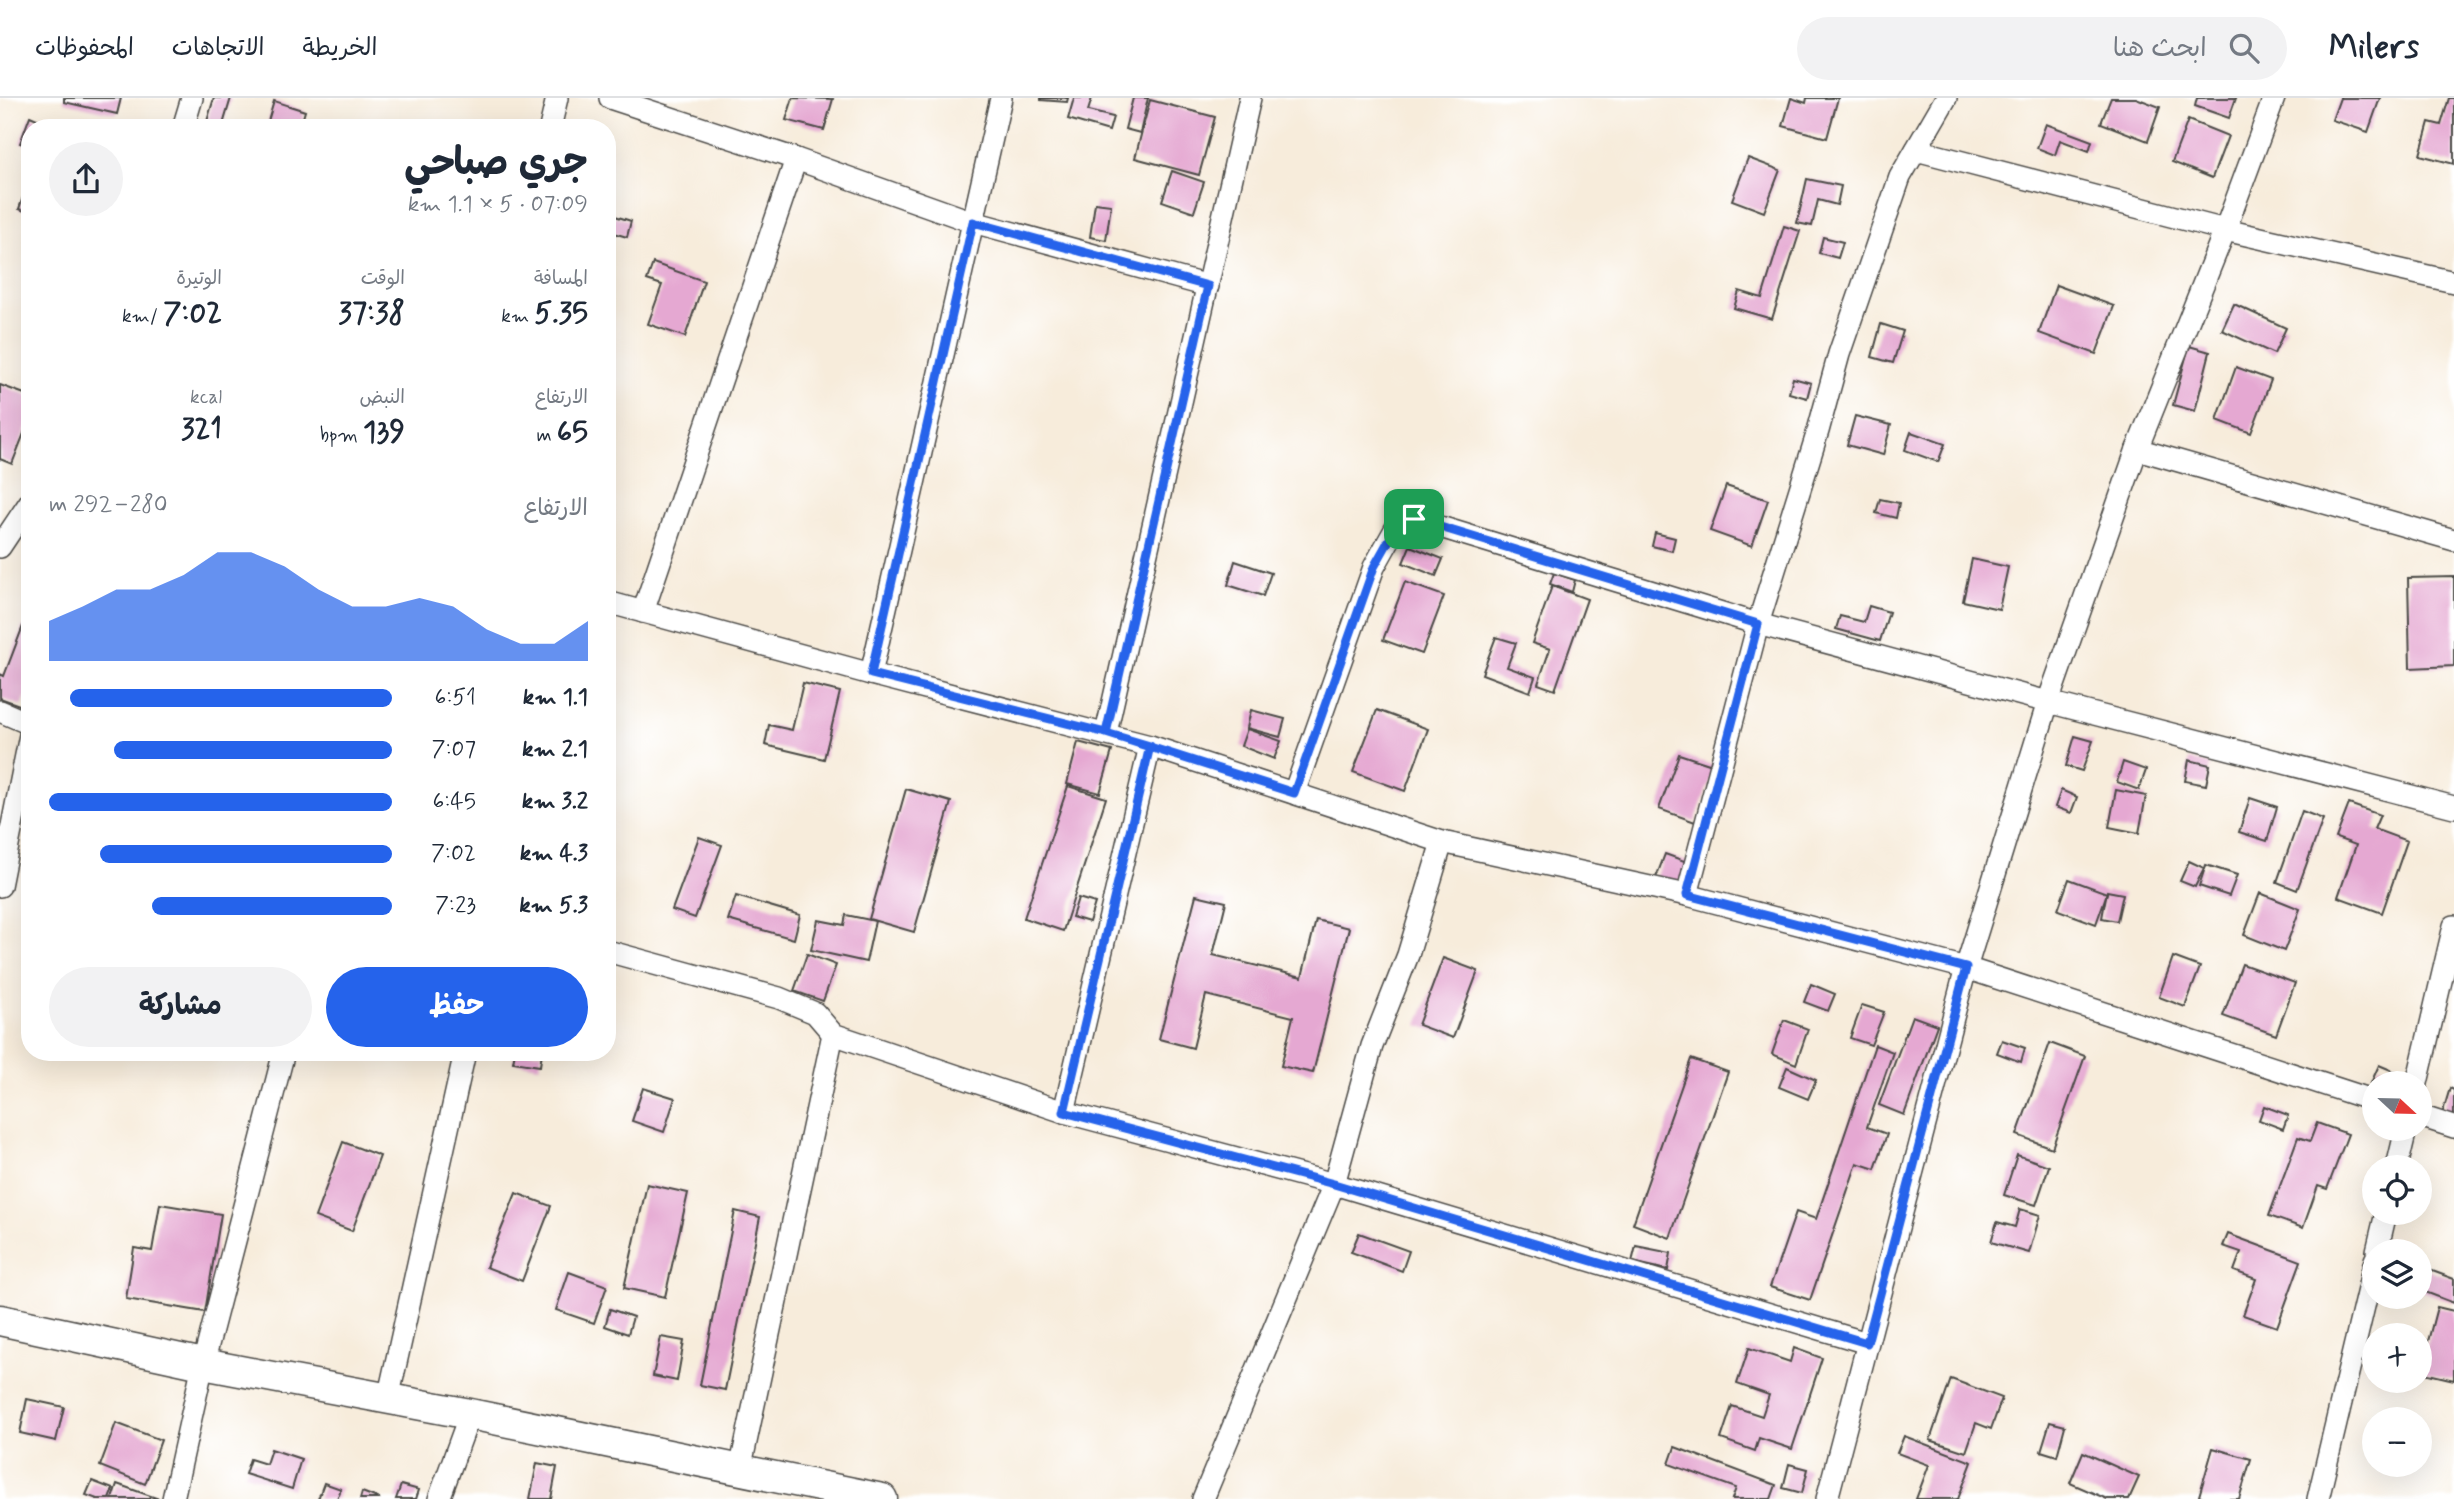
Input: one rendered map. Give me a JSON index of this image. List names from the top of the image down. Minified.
{"north":"right","page":{"header":"Milers","search":"ابحث هنا","nav":["الخريطة","الاتجاهات","المحفوظات"],"heading":["جري صباحي","07:09 · 5 × 1.1 km"],"stats":[["المسافة","5.35 km"],["الوقت","37:38"],["الوتيرة","7:02 /km"],["الارتفاع","65 m"],["النبض","139 bpm"],["kcal","321"]],"chart":["الارتفاع","280–292 m"],"list":[{"name":"1.1 km","note":"6:51"},{"name":"2.1 km","note":"7:07"},{"name":"3.2 km","note":"6:45"},{"name":"4.3 km","note":"7:02"},{"name":"5.3 km","note":"7:23"}],"buttons":["حفظ","مشاركة"],"map_buttons":["+","−"]}}
